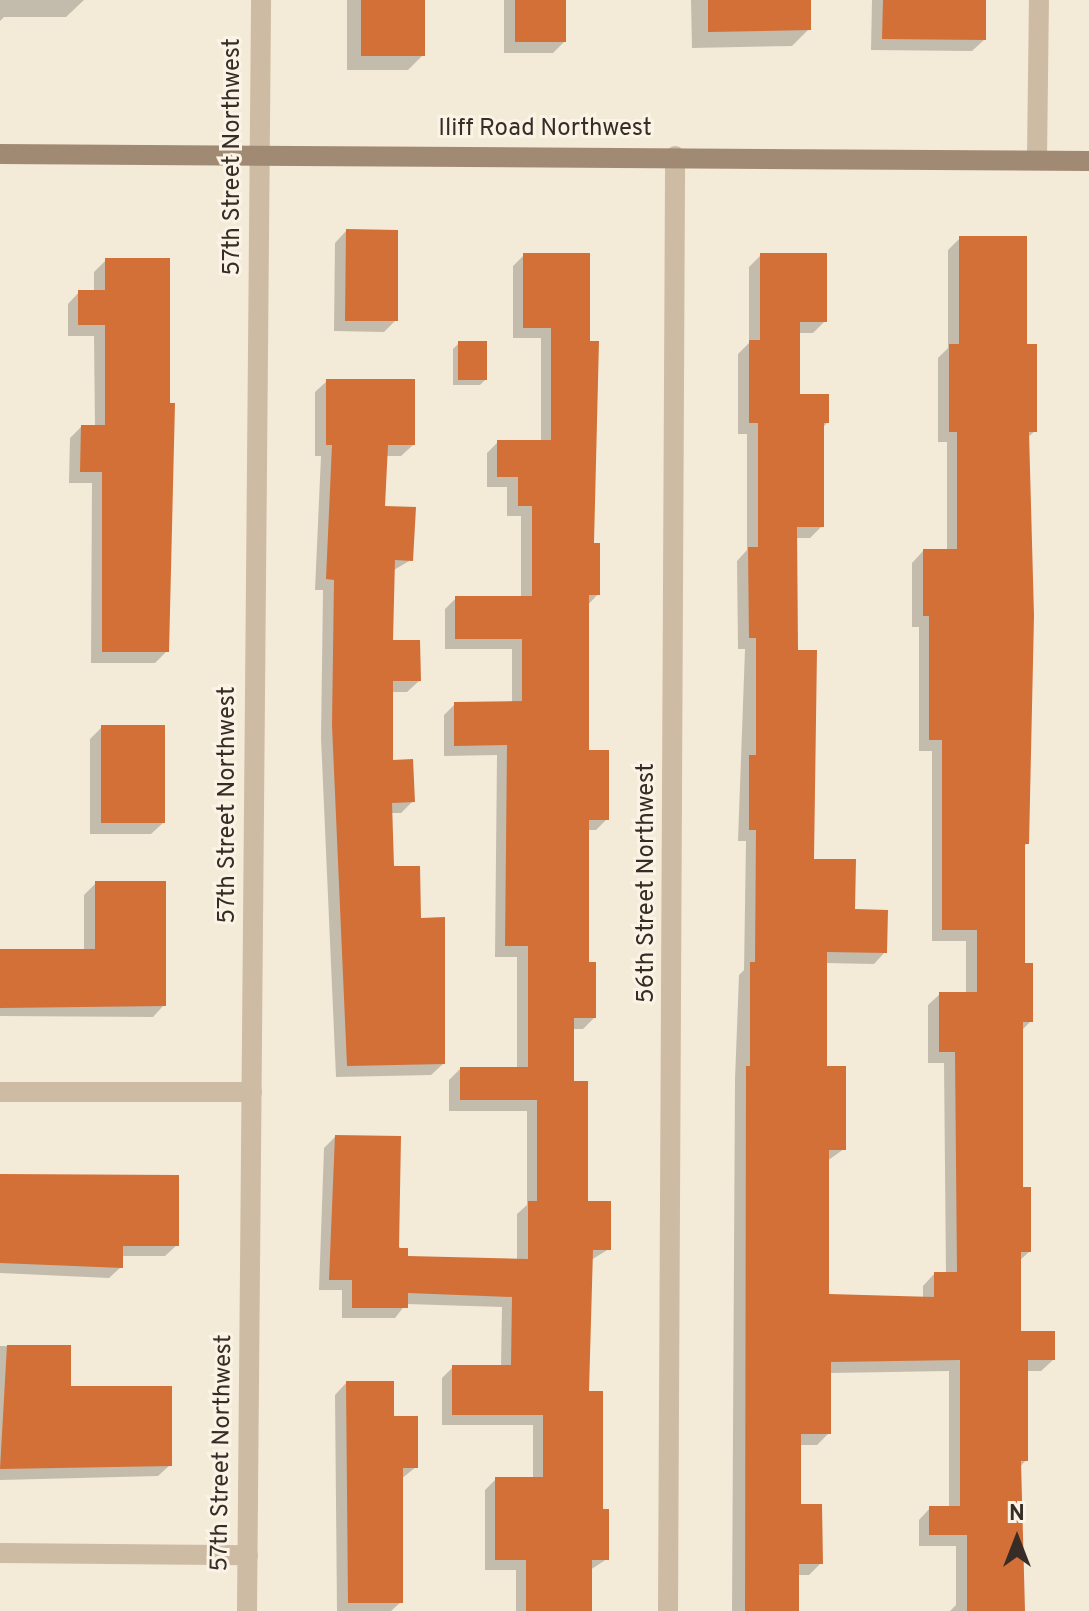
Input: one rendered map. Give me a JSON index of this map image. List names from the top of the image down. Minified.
{"streets":{"main road":["Iliff Road Northwest"],"street":["57th Street Northwest","56th Street Northwest"]},"crossings":[["Iliff Road Northwest","57th Street Northwest"],["Iliff Road Northwest","56th Street Northwest"]],"north":"top"}
